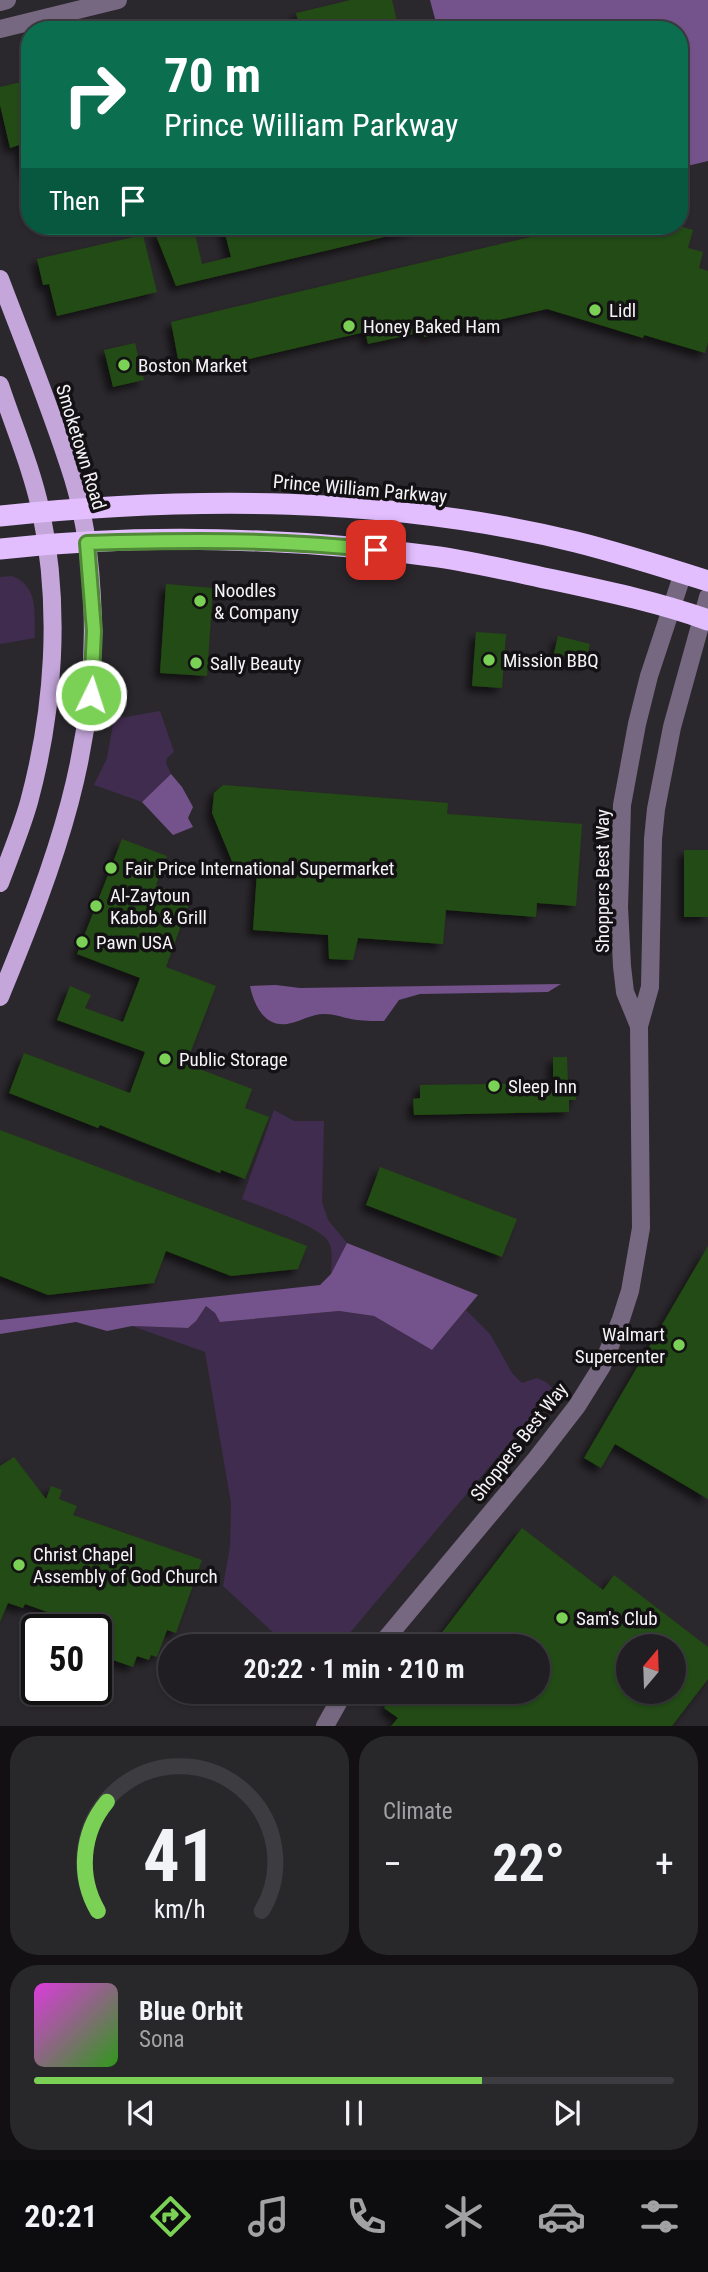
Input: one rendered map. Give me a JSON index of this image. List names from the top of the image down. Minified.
{"streets":{"highway":["Prince William Parkway"],"main road":["Smoketown Road"],"street":["Shoppers Best Way"]},"crossings":[["Smoketown Road","Prince William Parkway"],["Prince William Parkway","Shoppers Best Way"]],"places":["Lidl","Honey Baked Ham","Boston Market","Noodles & Company","Mission BBQ","Sally Beauty","Fair Price International Supermarket","Al-Zaytoun Kabob & Grill","Pawn USA","Public Storage","Sleep Inn","Walmart Supercenter","Christ Chapel Assembly of God Church","Sam's Club"],"north":"top","page":{"turn":["70 m","Prince William Parkway"],"then":"Then","limit":"50","trip":"20:22 · 1 min · 210 m","tile":"Climate","heat":["−","22°","+"],"song":["Blue Orbit","Sona"],"tabs":"20:21","gauge":["41","km/h"]}}
